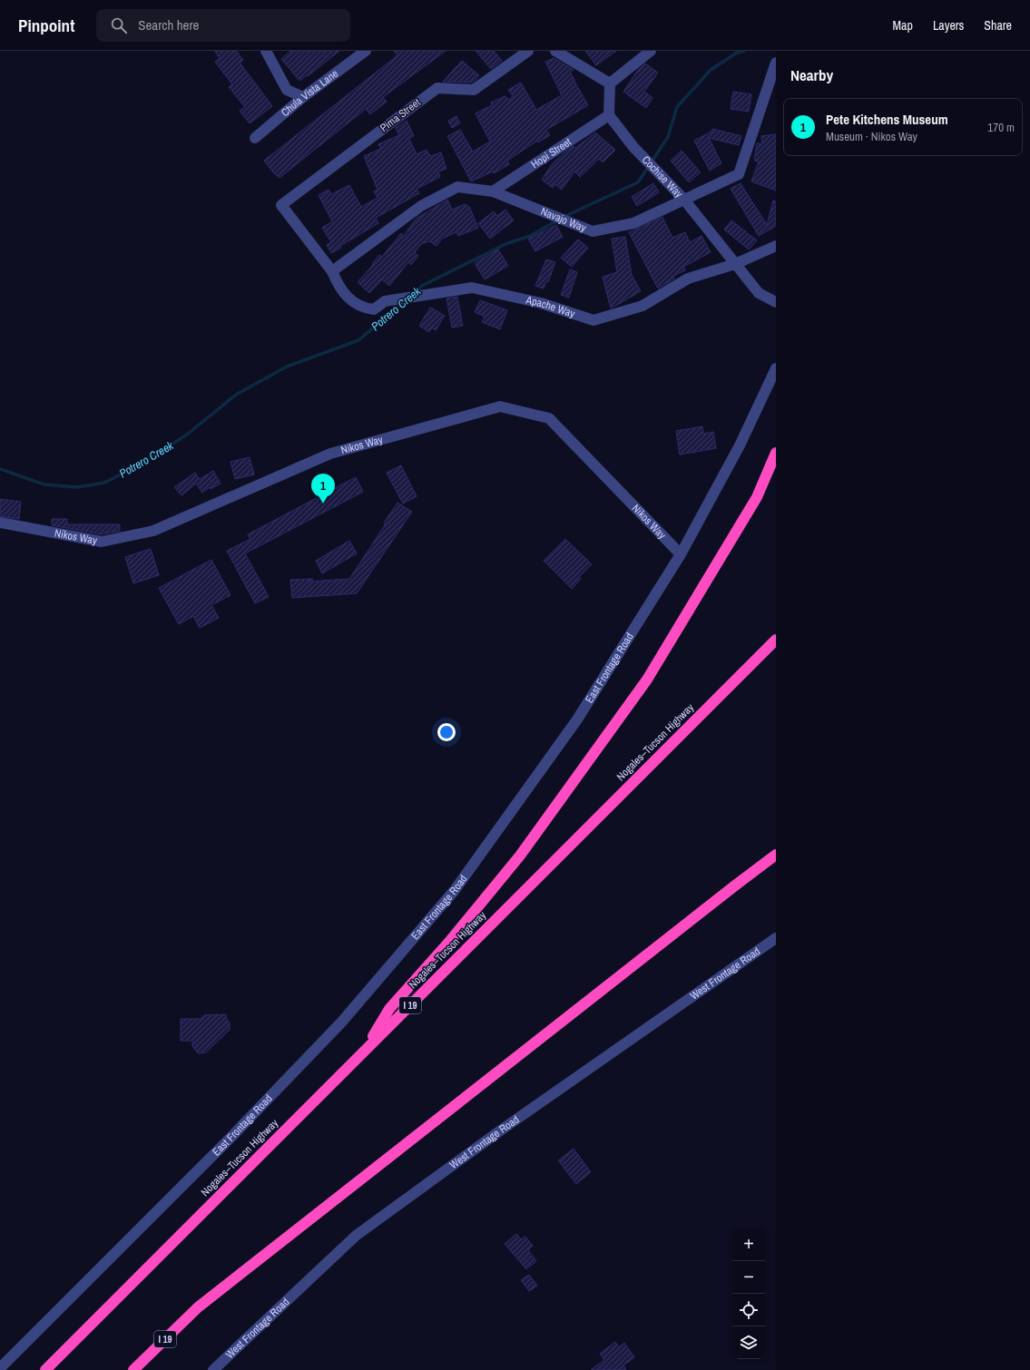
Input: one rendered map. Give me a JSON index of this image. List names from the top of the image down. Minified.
{"streets":{"highway":["Nogales–Tucson Highway","I 19"],"street":["Chula Vista Lane","Pima Street","Hopi Street","Cochise Way","Navajo Way","Apache Way","Nikos Way","East Frontage Road","West Frontage Road"]},"crossings":[["Pima Street","Apache Way"],["Hopi Street","Cochise Way"],["Hopi Street","Navajo Way"],["Cochise Way","Navajo Way"],["Cochise Way","Apache Way"],["Navajo Way","Apache Way"],["Nikos Way","East Frontage Road"]],"water":["Potrero Creek"],"page":{"header":"Pinpoint","search":"Search here","nav":["Map","Layers","Share"],"heading":"Nearby","list":[{"mark":"1","name":"Pete Kitchens Museum","note":"Museum · Nikos Way","value":"170 m"}],"pins":"1","map_buttons":["+","−"]}}
